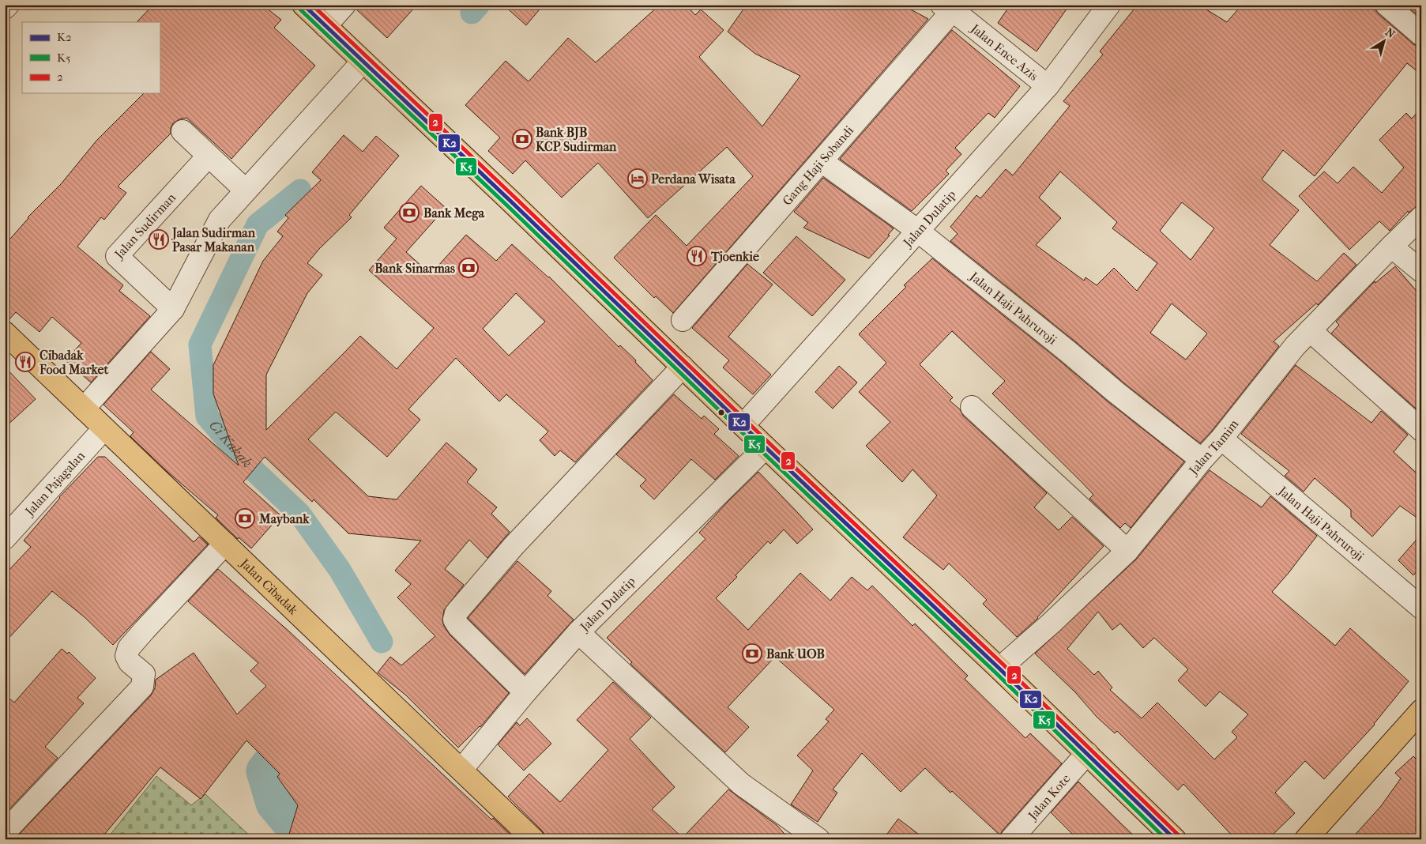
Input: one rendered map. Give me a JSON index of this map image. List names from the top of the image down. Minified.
{"streets":{"main road":["Jalan Cibadak"],"street":["Jalan Ence Azis","Gang Haji Sobandi","Jalan Dulatip","Jalan Sudirman","Jalan Haji Pahruroji","Jalan Tamim","Jalan Pajagalan","Jalan Kote"]},"crossings":[["Jalan Ence Azis","Gang Haji Sobandi"],["Jalan Ence Azis","Jalan Dulatip"],["Gang Haji Sobandi","Jalan Haji Pahruroji"],["Jalan Dulatip","Jalan Haji Pahruroji"],["Jalan Dulatip","Jalan Cibadak"],["Jalan Haji Pahruroji","Jalan Tamim"],["Jalan Pajagalan","Jalan Cibadak"]],"water":["Ci Kakak"],"places":{"bank":["Bank BJB KCP Sudirman","Bank Mega","Bank Sinarmas","Maybank","Bank UOB"],"hotel":["Perdana Wisata"],"restaurant":["Jalan Sudirman Pasar Makanan","Tjoenkie","Cibadak Food Market"]},"lines":["transit line K2","transit line 2","transit line K5"],"legend":["K2","K5","2"],"north":"top right"}
